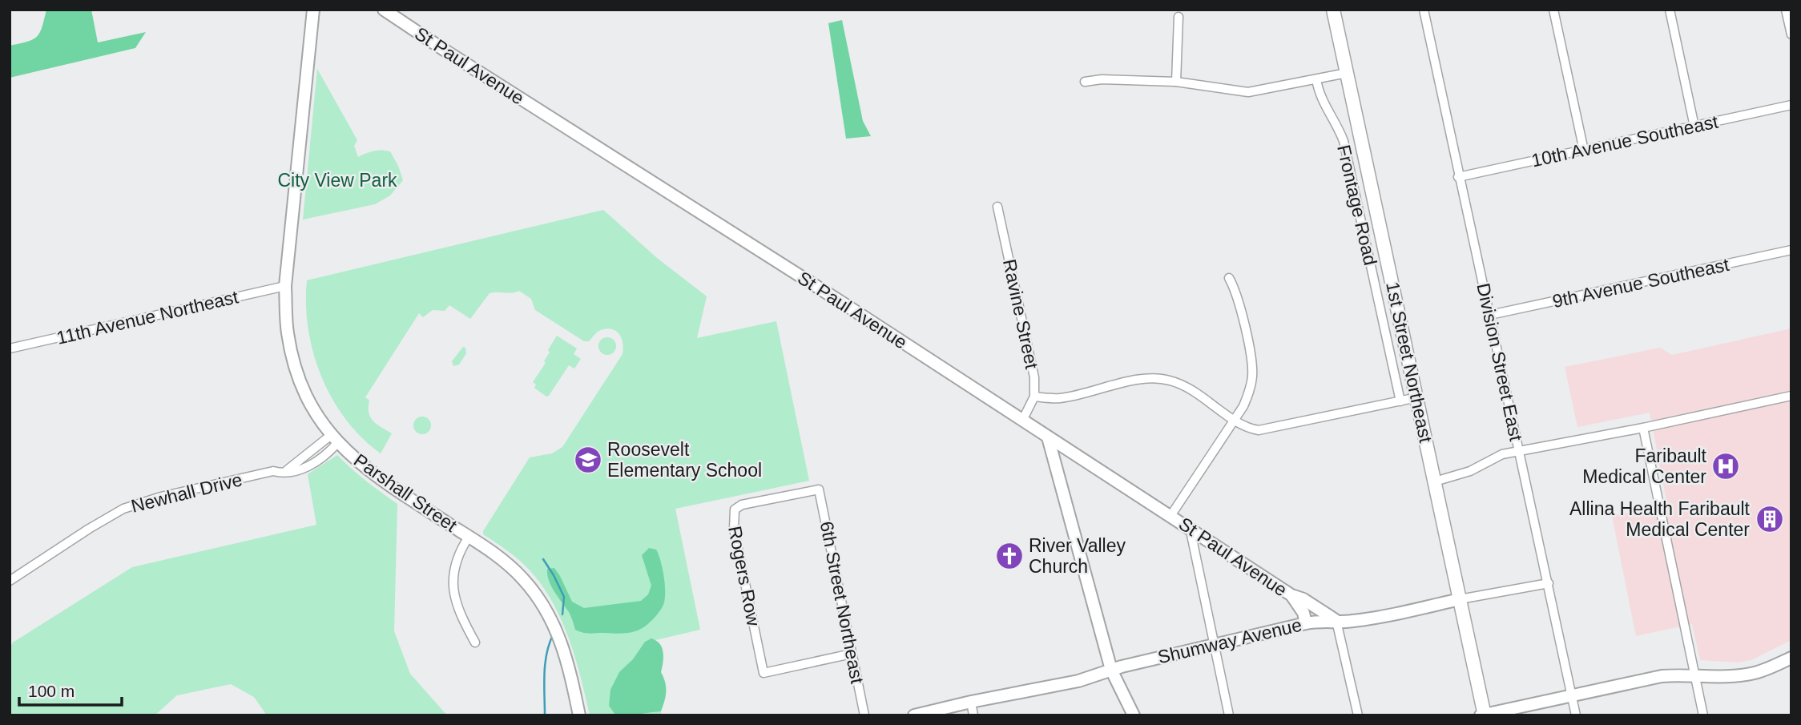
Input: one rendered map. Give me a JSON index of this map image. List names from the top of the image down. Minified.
{"streets":{"main road":["1st Street Northeast"],"street":["St Paul Avenue","10th Avenue Southeast","Frontage Road","9th Avenue Southeast","Ravine Street","11th Avenue Northeast","Division Street East","Newhall Drive","Parshall Street","Rogers Row","6th Street Northeast","Shumway Avenue"]},"crossings":[["St Paul Avenue","Shumway Avenue"],["10th Avenue Southeast","Division Street East"],["9th Avenue Southeast","Division Street East"],["11th Avenue Northeast","Parshall Street"],["1st Street Northeast","Shumway Avenue"],["Division Street East","Shumway Avenue"],["Newhall Drive","Parshall Street"],["Rogers Row","6th Street Northeast"]],"parks":["City View Park"],"places":{"school or university":["Roosevelt Elementary School"],"hospital":["Faribault Medical Center"],"building":["Allina Health Faribault Medical Center"],"church":["River Valley Church"]},"scale_bar":"100 m"}
